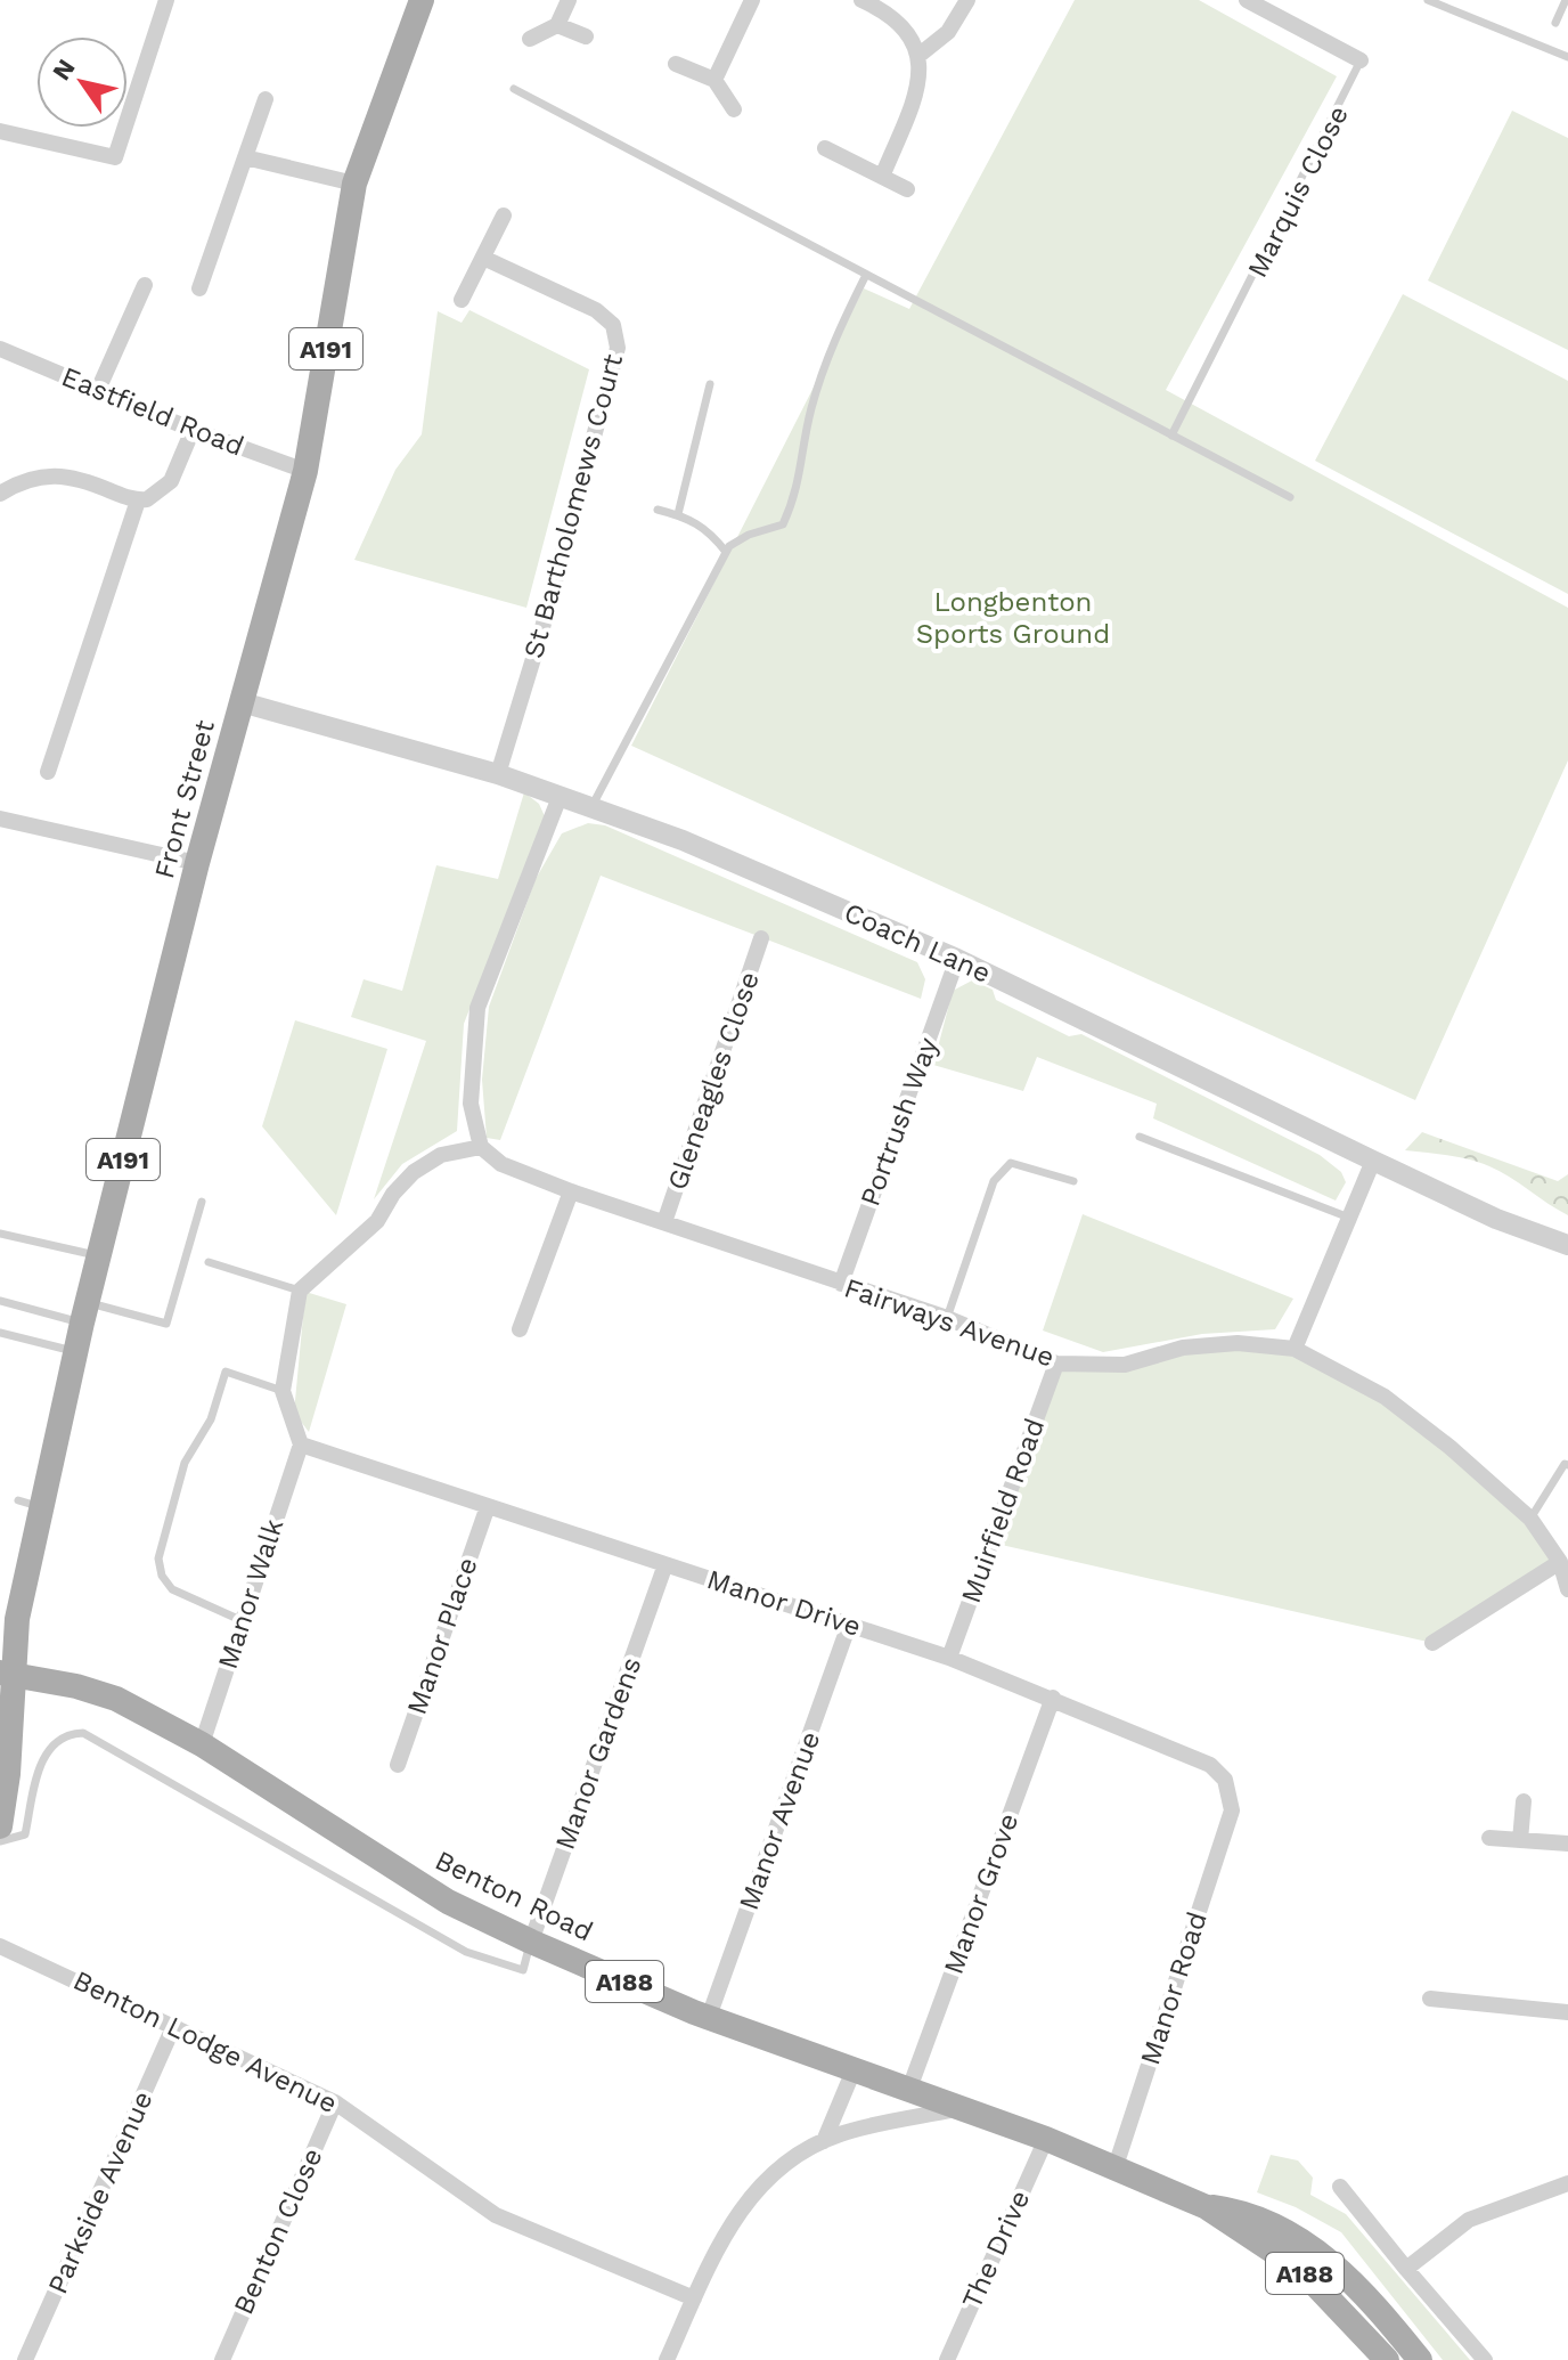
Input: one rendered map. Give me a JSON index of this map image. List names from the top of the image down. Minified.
{"streets":{"main road":["A191","Front Street","Benton Road","A188"],"street":["Marquis Close","Eastfield Road","St Bartholomews Court","Coach Lane","Gleneagles Close","Portrush Way","Fairways Avenue","Muirfield Road","Manor Walk","Manor Drive","Manor Place","Manor Gardens","Manor Avenue","Manor Grove","Manor Road","Benton Lodge Avenue","Parkside Avenue","Benton Close","The Drive"]},"crossings":[["Eastfield Road","Front Street"],["St Bartholomews Court","Coach Lane"],["Front Street","Coach Lane"],["Front Street","Benton Road"],["Coach Lane","Portrush Way"],["Gleneagles Close","Fairways Avenue"],["Portrush Way","Fairways Avenue"],["Fairways Avenue","Muirfield Road"],["Muirfield Road","Manor Drive"],["Manor Walk","Manor Drive"],["Manor Walk","Benton Road"],["Manor Drive","Manor Place"],["Manor Drive","Manor Gardens"],["Manor Drive","Manor Avenue"],["Manor Drive","Manor Grove"],["Manor Drive","Manor Road"],["Manor Gardens","Benton Road"],["Manor Avenue","Benton Road"],["Manor Grove","Benton Road"],["Benton Road","Manor Road"],["Benton Road","The Drive"],["Benton Lodge Avenue","Parkside Avenue"],["Benton Lodge Avenue","Benton Close"]],"parks":["Longbenton Sports Ground"],"north":"top left"}
